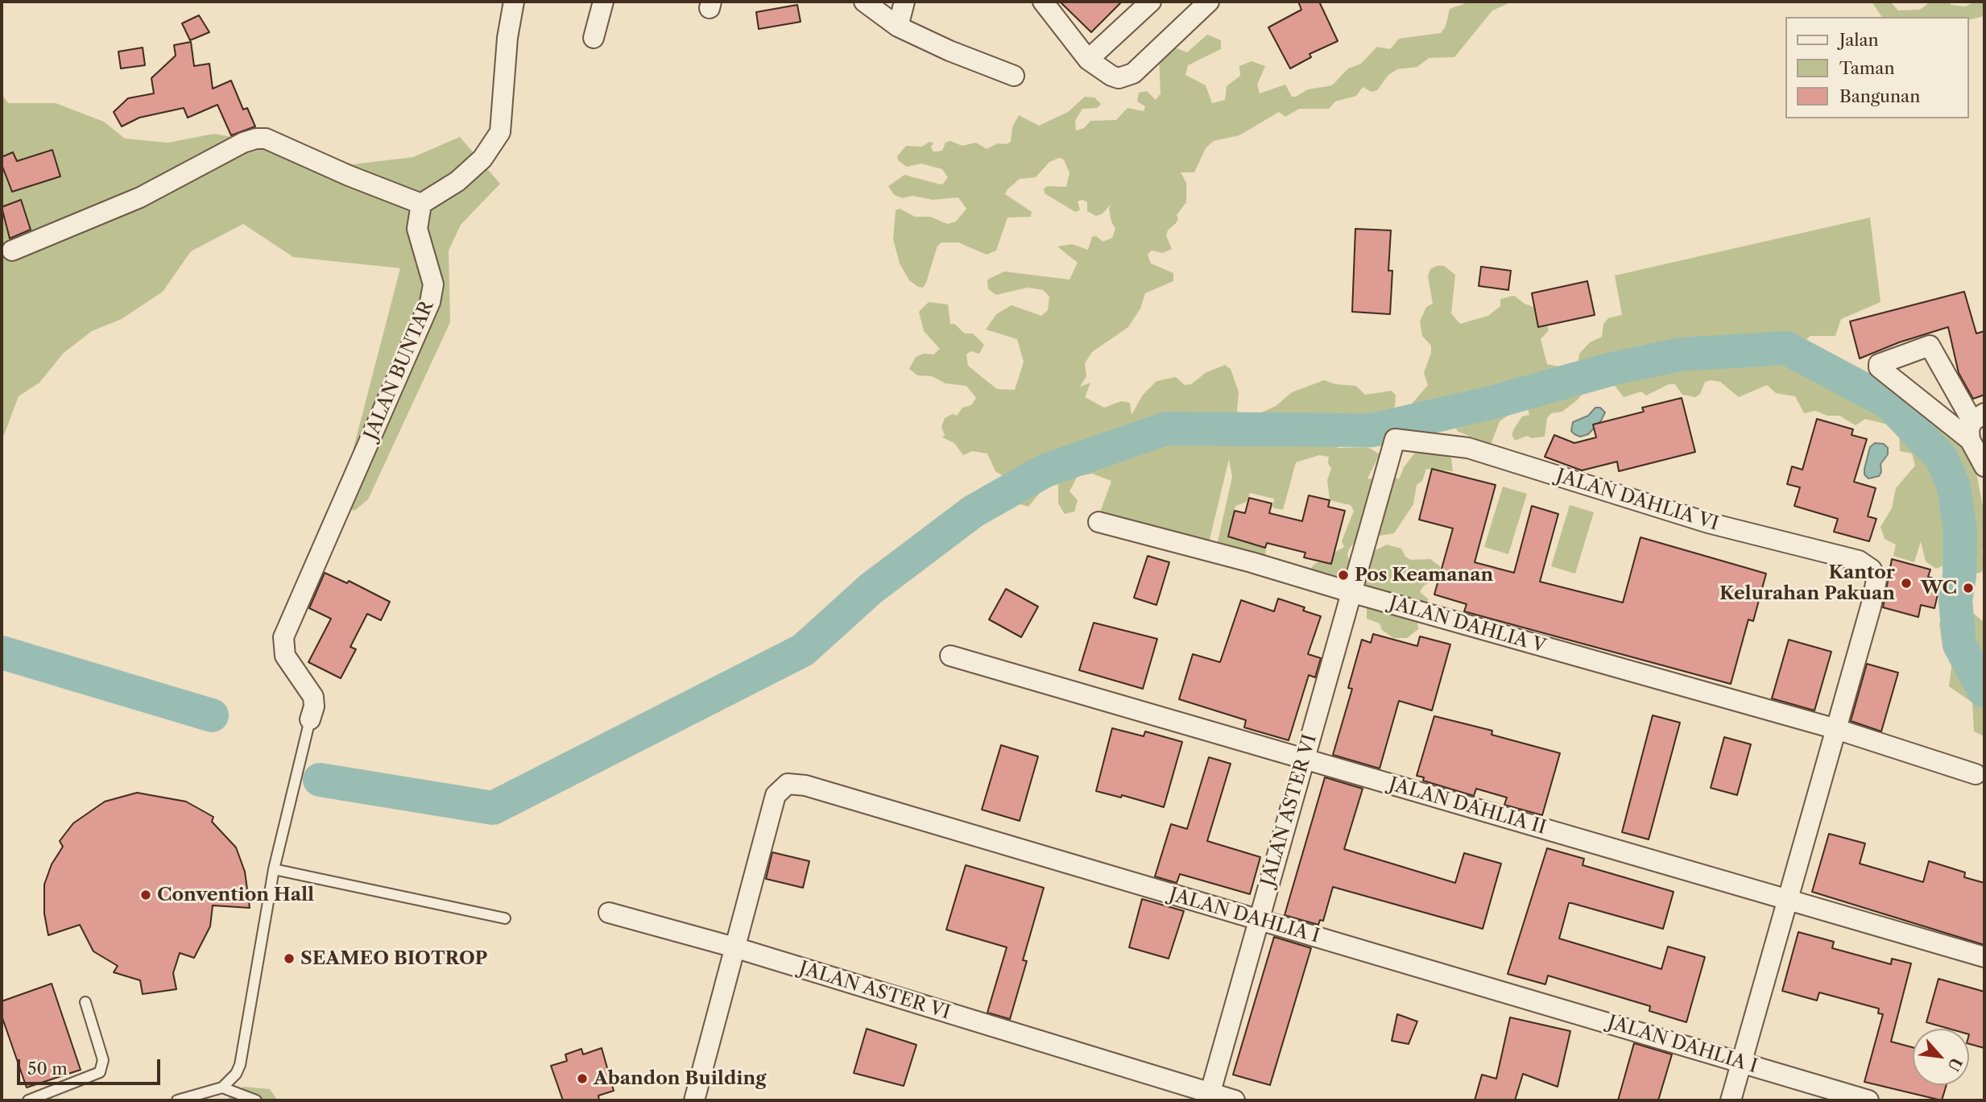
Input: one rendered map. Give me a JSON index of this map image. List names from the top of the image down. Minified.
{"streets":{"street":["JALAN BUNTAR","JALAN DAHLIA VI","JALAN DAHLIA V","JALAN DAHLIA II","JALAN ASTER VI","JALAN DAHLIA I"]},"crossings":[["JALAN DAHLIA VI","JALAN DAHLIA V"],["JALAN DAHLIA VI","JALAN ASTER VI"],["JALAN DAHLIA V","JALAN ASTER VI"],["JALAN DAHLIA II","JALAN ASTER VI"],["JALAN ASTER VI","JALAN DAHLIA I"]],"places":["Pos Keamanan","Kantor Kelurahan Pakuan","WC","Convention Hall","SEAMEO BIOTROP","Abandon Building"],"legend":["Jalan","Taman","Bangunan"],"scale_bar":"50 m","north":"bottom right"}
